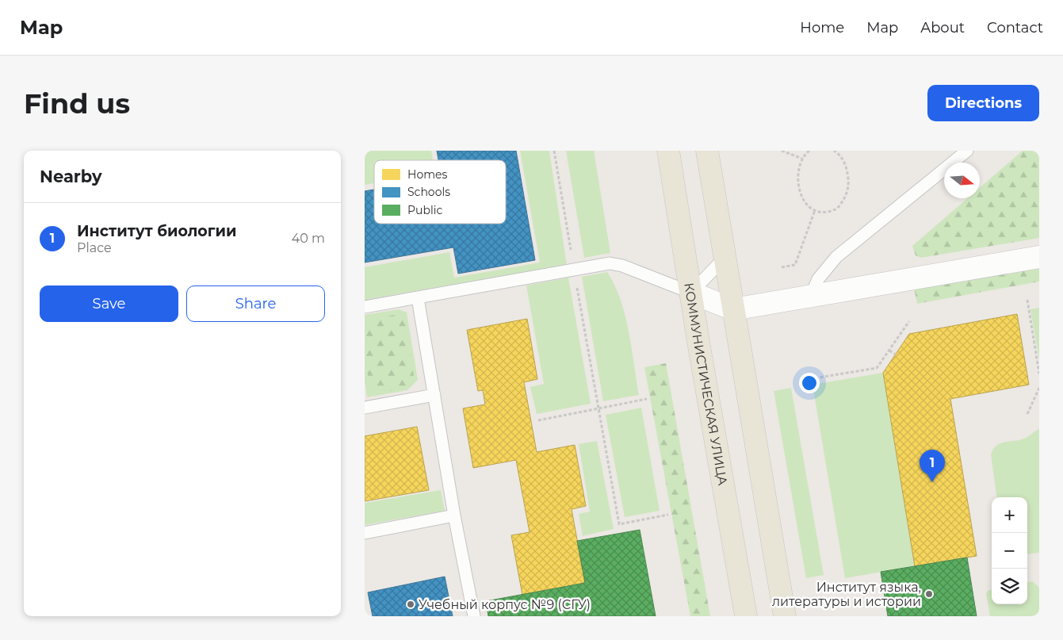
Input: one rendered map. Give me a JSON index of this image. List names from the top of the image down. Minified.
{"streets":{"main road":["КОММУНИСТИЧЕСКАЯ УЛИЦА"]},"places":["Институт языка, литературы и истории","Учебный корпус №9 (СГУ)"],"legend":["Homes","Schools","Public"],"north":"right","page":{"header":"Map","nav":["Home","Map","About","Contact"],"buttons":["Directions",["Save","Share"]],"title":"Find us","heading":"Nearby","list":[{"mark":"1","name":"Институт биологии","note":"Place","value":"40 m"}],"pins":"1","map_buttons":["+","−"]}}
